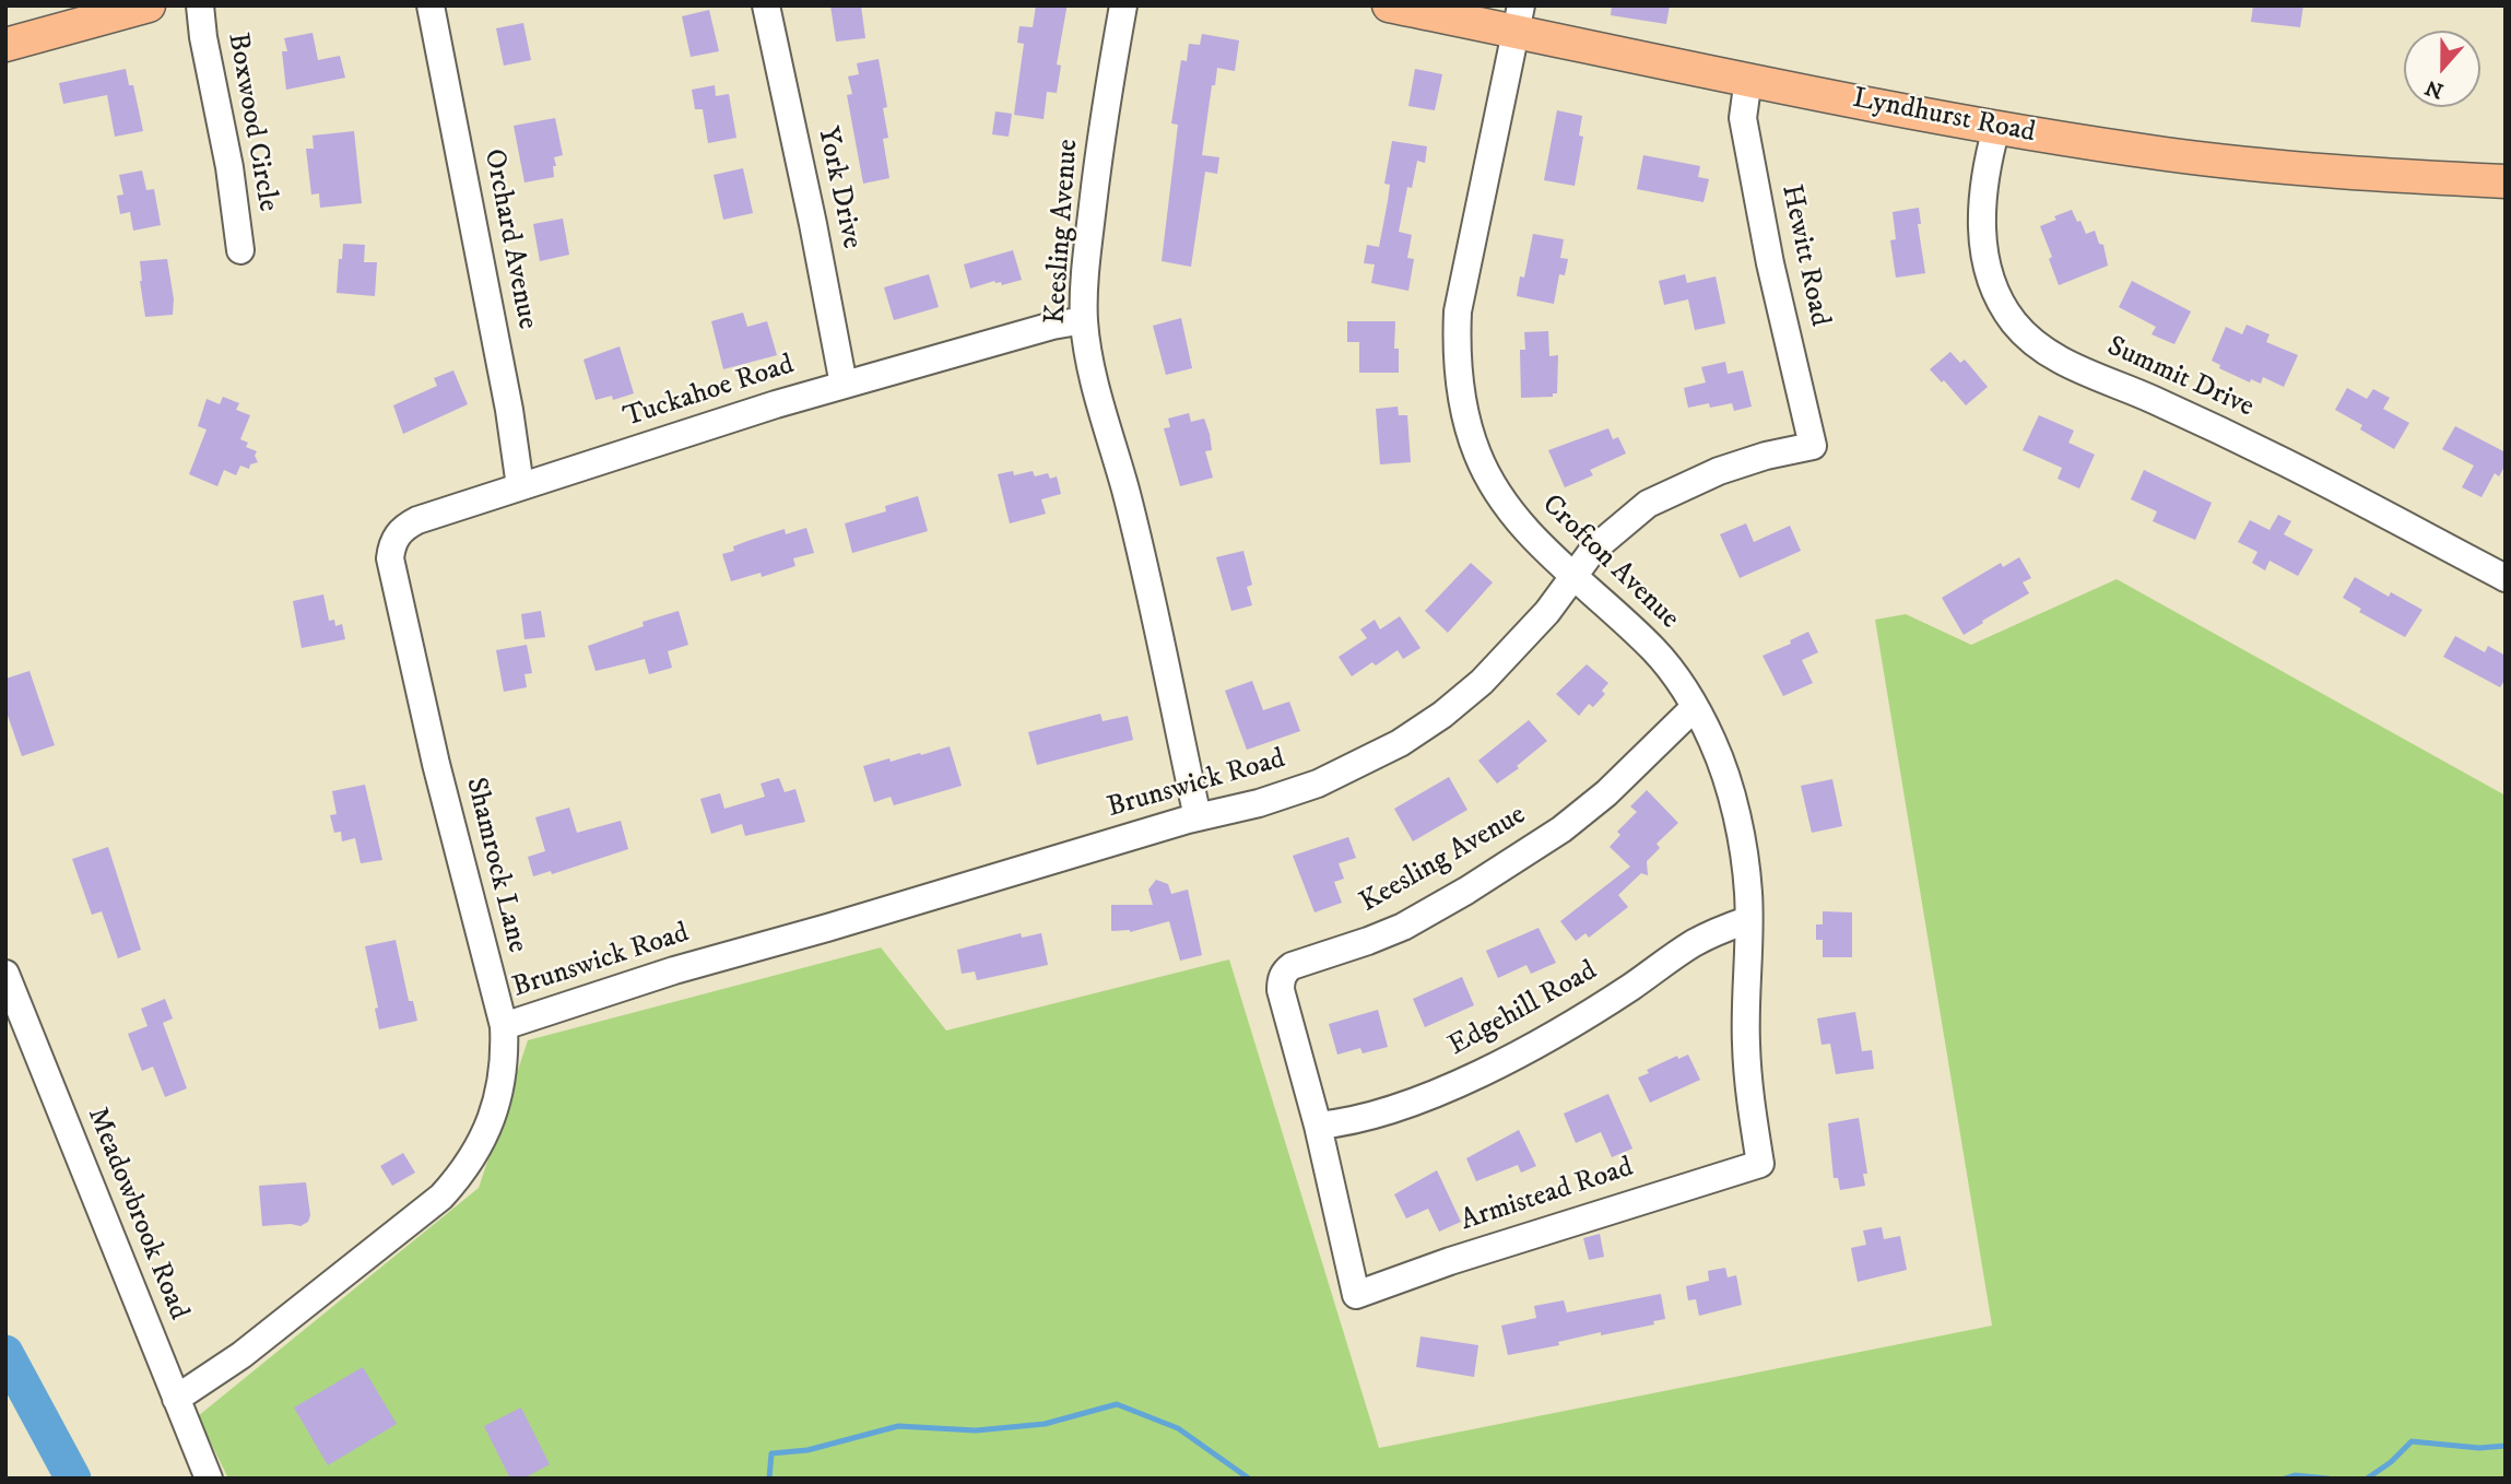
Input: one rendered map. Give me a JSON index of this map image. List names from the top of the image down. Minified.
{"streets":{"main road":["Lyndhurst Road"],"street":["Boxwood Circle","York Drive","Keesling Avenue","Orchard Avenue","Hewitt Road","Summit Drive","Tuckahoe Road","Crofton Avenue","Brunswick Road","Shamrock Lane","Edgehill Road","Armistead Road","Meadowbrook Road"]},"crossings":[["Lyndhurst Road","Hewitt Road"],["Lyndhurst Road","Summit Drive"],["Lyndhurst Road","Crofton Avenue"],["York Drive","Tuckahoe Road"],["Keesling Avenue","Tuckahoe Road"],["Keesling Avenue","Crofton Avenue"],["Keesling Avenue","Brunswick Road"],["Keesling Avenue","Edgehill Road"],["Keesling Avenue","Armistead Road"],["Orchard Avenue","Tuckahoe Road"],["Hewitt Road","Brunswick Road"],["Tuckahoe Road","Shamrock Lane"],["Crofton Avenue","Brunswick Road"],["Crofton Avenue","Edgehill Road"],["Crofton Avenue","Armistead Road"],["Brunswick Road","Shamrock Lane"],["Shamrock Lane","Meadowbrook Road"]],"north":"bottom"}
